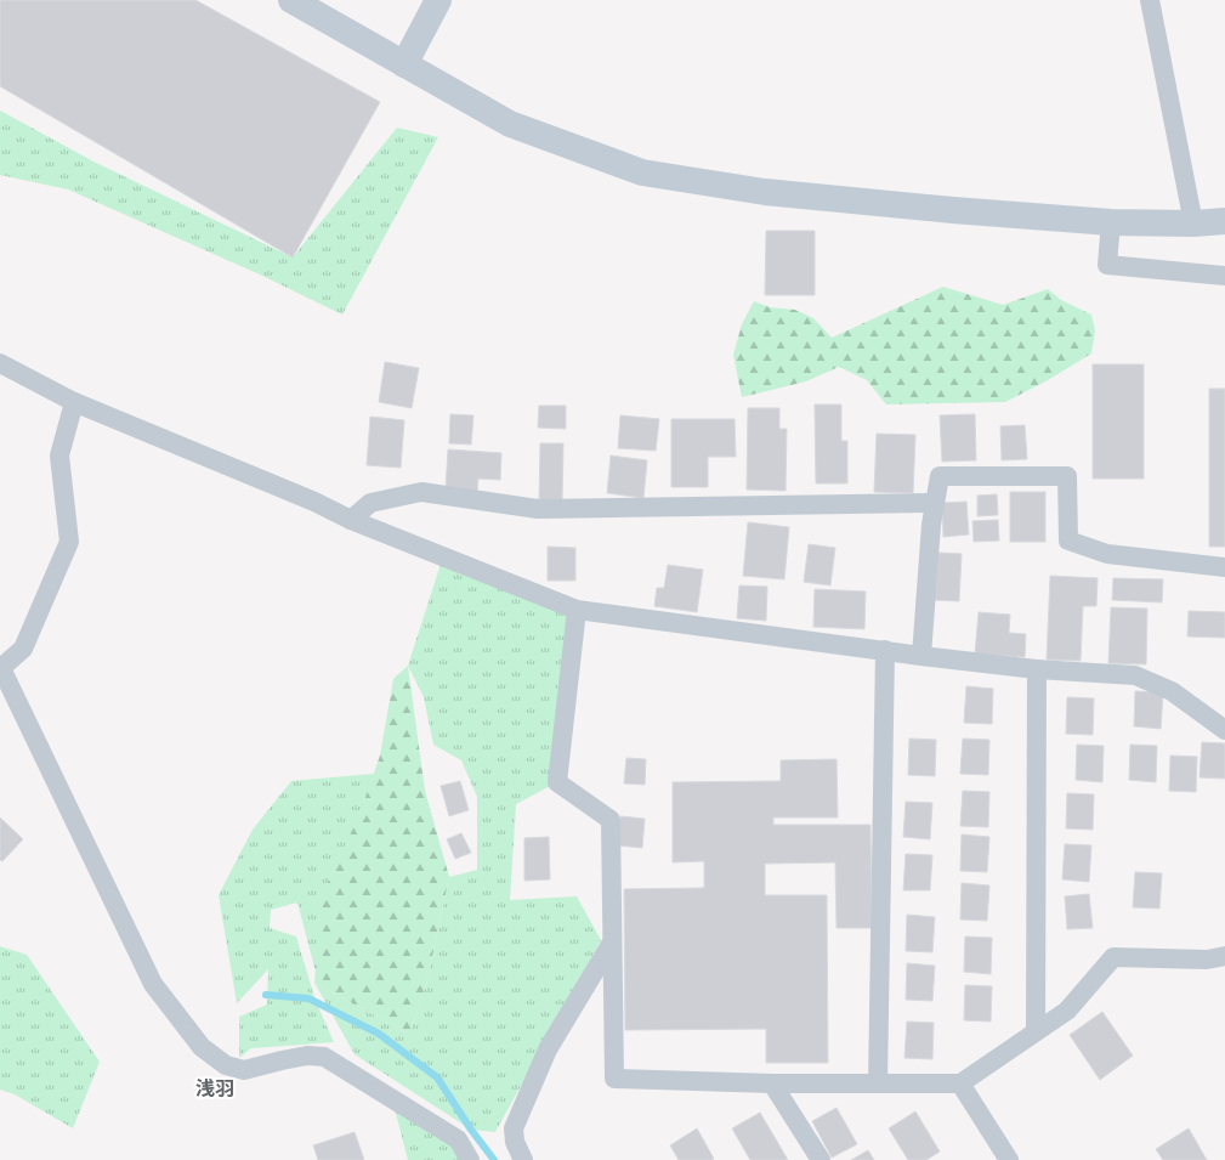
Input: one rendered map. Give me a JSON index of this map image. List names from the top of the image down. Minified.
{"districts":["浅羽"]}
